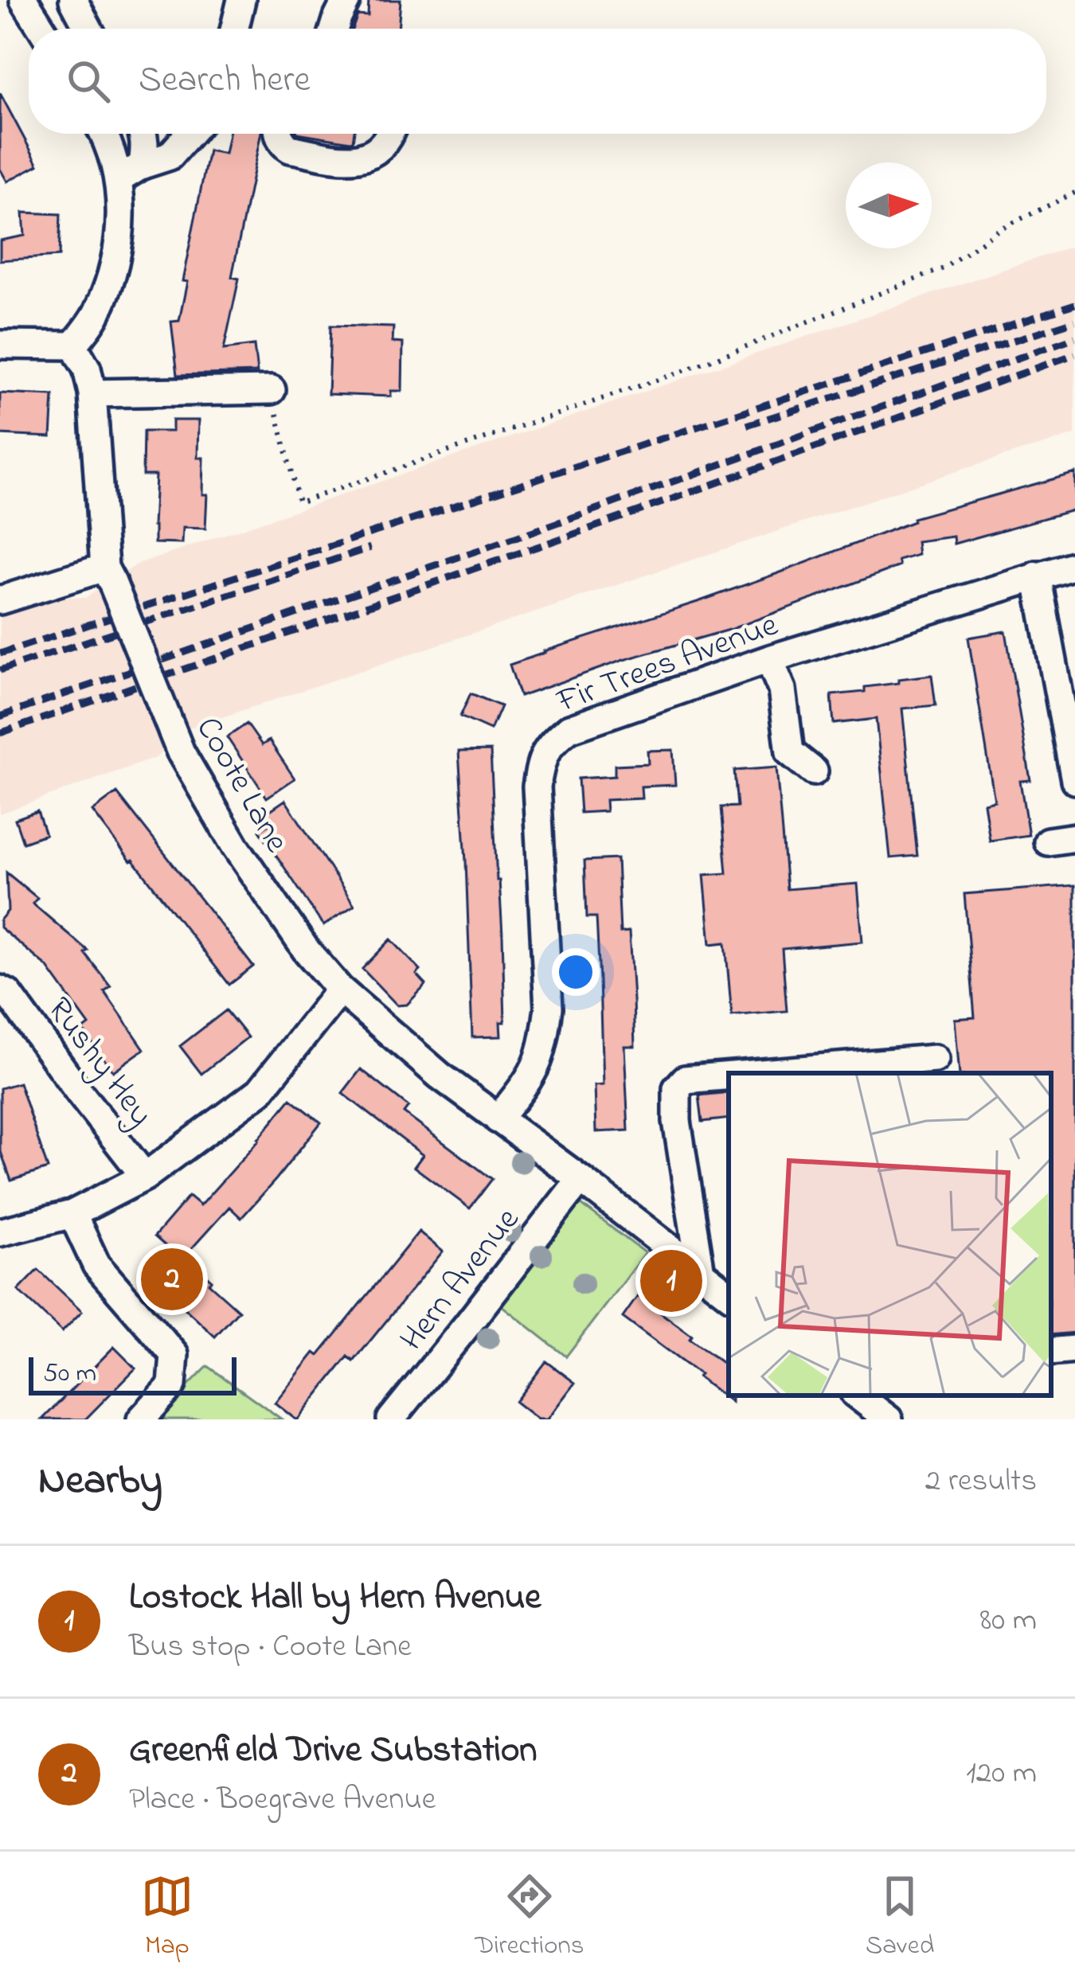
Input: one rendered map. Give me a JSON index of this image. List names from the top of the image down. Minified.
{"streets":{"street":["Fir Trees Avenue","Coote Lane","Rushy Hey","Hern Avenue"]},"crossings":[["Fir Trees Avenue","Coote Lane"],["Coote Lane","Hern Avenue"]],"scale_bar":"50 m","north":"right","page":{"search":"Search here","pins":["2","1"],"scale":"50 m","heading":["Nearby","2 results"],"list":[{"mark":"1","name":"Lostock Hall by Hern Avenue","note":"Bus stop · Coote Lane","value":"80 m"},{"mark":"2","name":"Greenfield Drive Substation","note":"Place · Boegrave Avenue","value":"120 m"}],"nav":["Map","Directions","Saved"]}}
